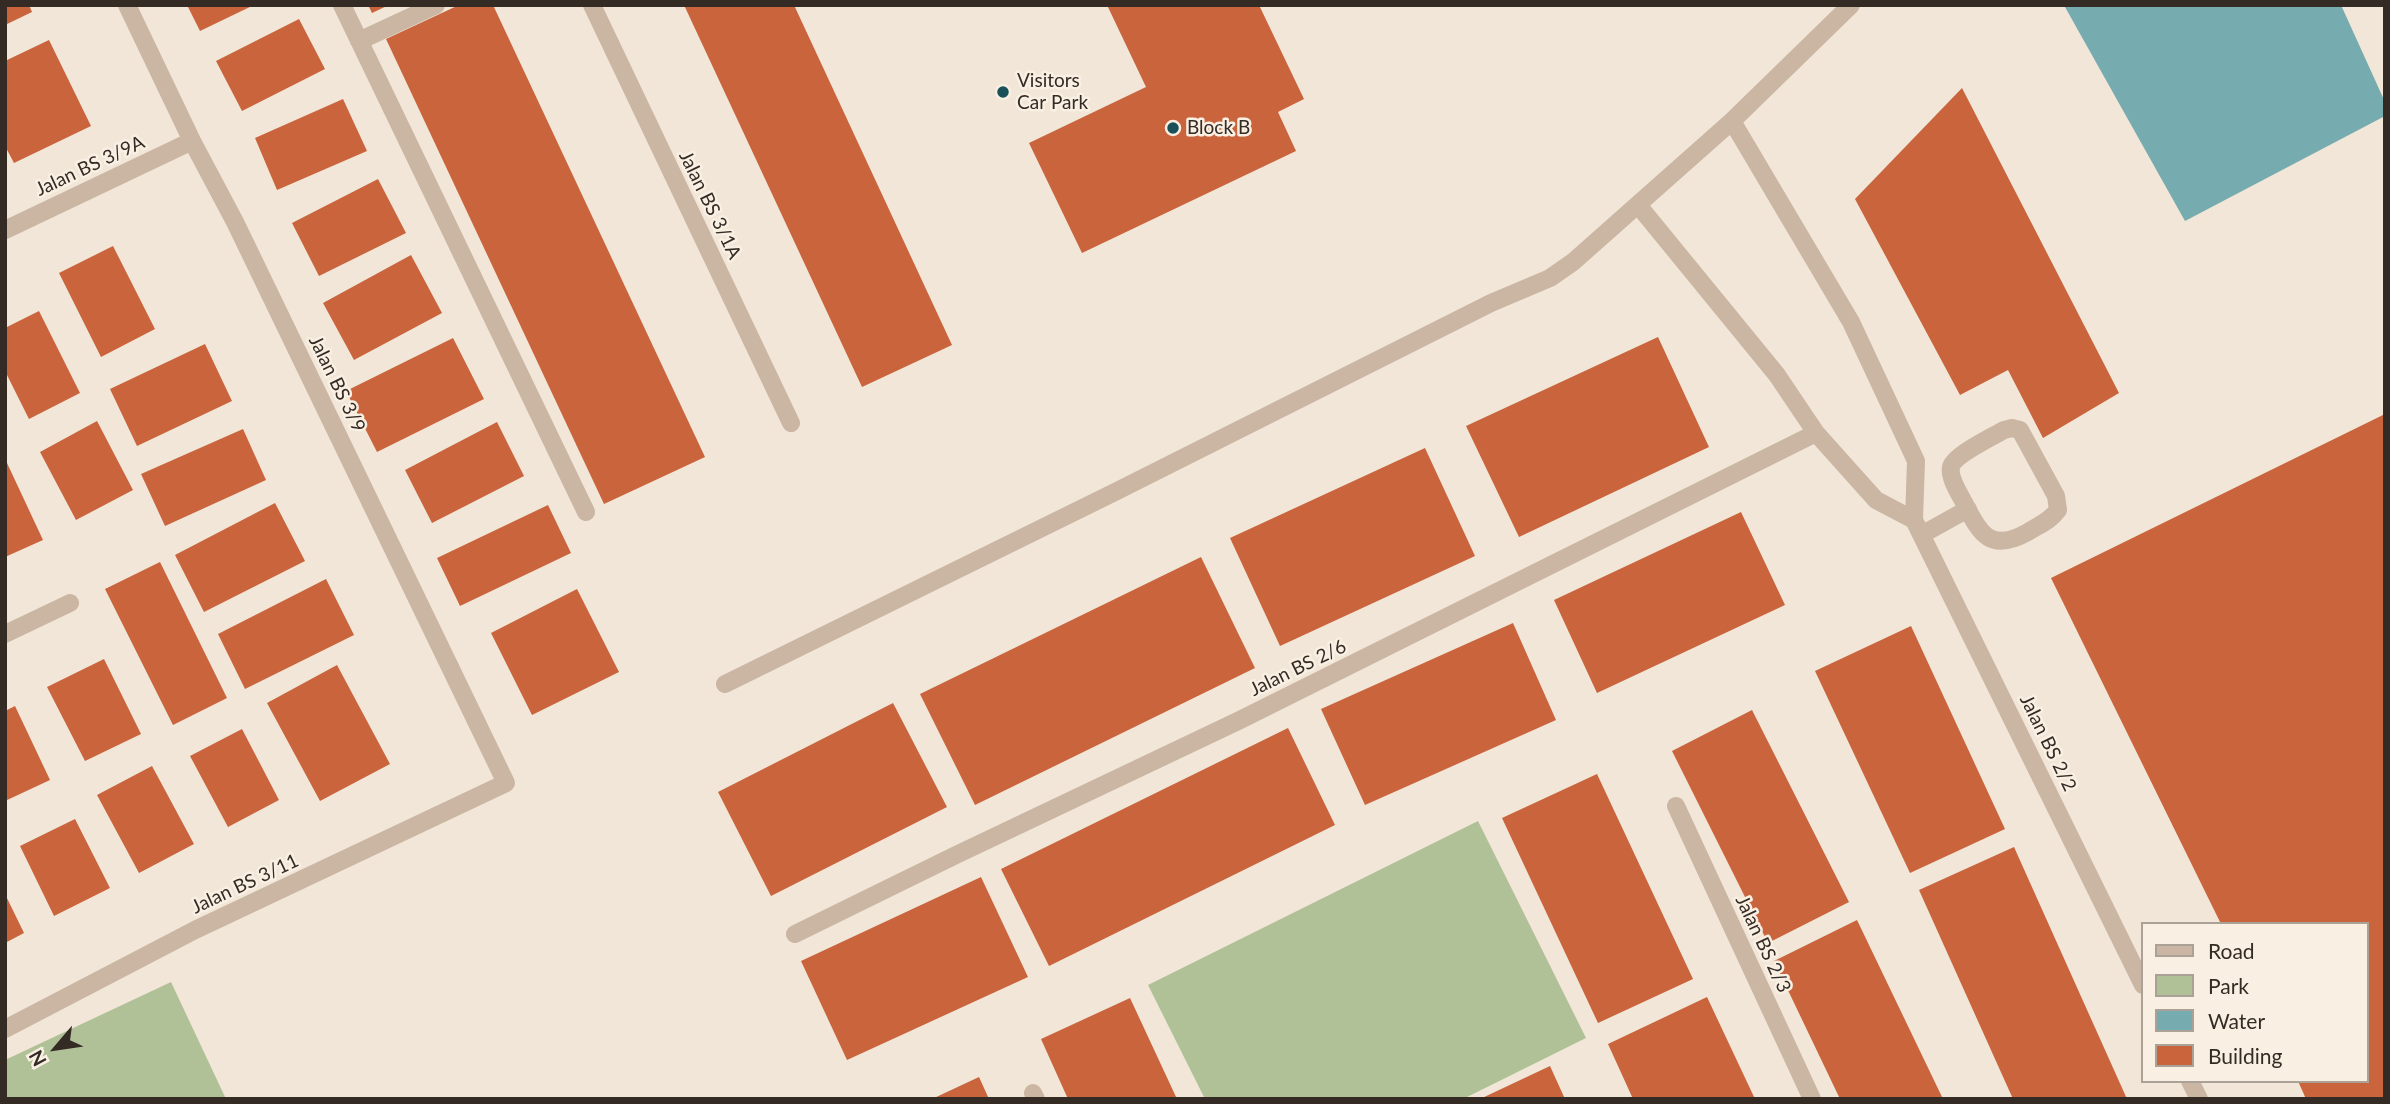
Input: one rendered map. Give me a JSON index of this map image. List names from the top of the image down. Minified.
{"streets":{"street":["Jalan BS 3/9A","Jalan BS 3/1A","Jalan BS 3/9","Jalan BS 2/6","Jalan BS 2/2","Jalan BS 3/11","Jalan BS 2/3"]},"crossings":[["Jalan BS 3/9A","Jalan BS 3/9"],["Jalan BS 3/9","Jalan BS 3/11"]],"places":["Visitors Car Park","Block B"],"legend":["Road","Park","Water","Building"],"north":"bottom left"}
